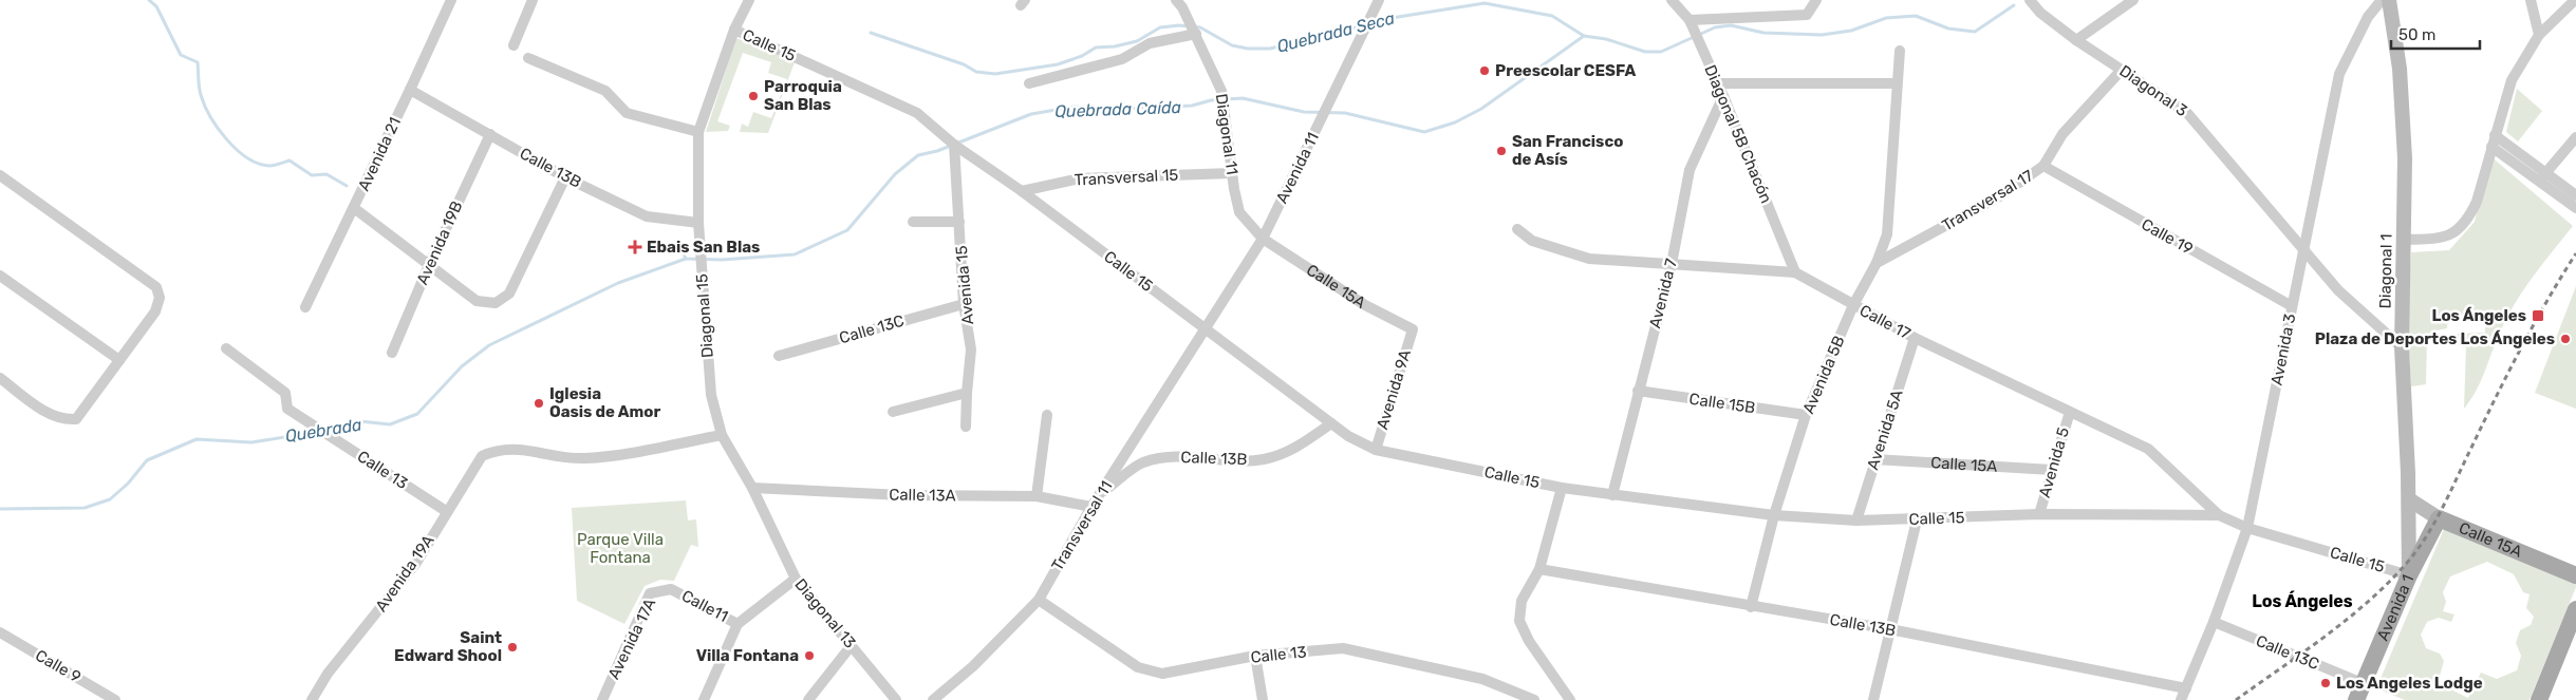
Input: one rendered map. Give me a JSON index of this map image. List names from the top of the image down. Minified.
{"streets":{"main road":["Diagonal 1","Calle 15A","Avenida 1"],"street":["Calle 15","Diagonal 3","Diagonal 11","Diagonal 5B Chacón","Avenida 21","Calle 13B","Avenida 11","Transversal 15","Transversal 17","Calle 19","Avenida 19B","Avenida 15","Avenida 7","Diagonal 15","Calle 17","Calle 13C","Avenida 3","Avenida 5B","Avenida 9A","Calle 15B","Avenida 5A","Avenida 5","Calle 13","Calle 13A","Transversal 11","Avenida 19A","Calle11","Diagonal 13","Avenida 17A","Calle 9"]},"crossings":[["Calle 15","Calle 13B"],["Calle 15","Avenida 11"],["Calle 15","Transversal 15"],["Calle 15","Diagonal 1"],["Calle 15","Avenida 15"],["Calle 15","Avenida 7"],["Calle 15","Diagonal 15"],["Calle 15","Calle 17"],["Calle 15","Avenida 3"],["Calle 15","Avenida 5B"],["Calle 15","Avenida 9A"],["Calle 15","Avenida 5A"],["Calle 15","Avenida 5"],["Calle 15","Transversal 11"],["Calle 15","Avenida 1"],["Diagonal 3","Transversal 17"],["Diagonal 3","Avenida 3"],["Diagonal 11","Avenida 11"],["Diagonal 11","Transversal 15"],["Diagonal 11","Calle 15A"],["Diagonal 5B Chacón","Avenida 7"],["Diagonal 5B Chacón","Calle 17"],["Avenida 21","Calle 13B"],["Calle 13B","Avenida 19B"],["Calle 13B","Diagonal 15"],["Calle 13B","Avenida 3"],["Calle 13B","Avenida 5B"],["Calle 13B","Transversal 11"],["Avenida 11","Calle 15A"],["Avenida 11","Transversal 11"],["Transversal 17","Calle 19"],["Transversal 17","Avenida 5B"],["Calle 19","Avenida 3"],["Diagonal 1","Calle 15A"],["Diagonal 1","Avenida 1"],["Avenida 15","Calle 13C"],["Calle 15A","Avenida 9A"],["Calle 15A","Avenida 5A"],["Calle 15A","Avenida 5"],["Calle 15A","Avenida 1"],["Avenida 7","Calle 17"],["Avenida 7","Calle 15B"],["Diagonal 15","Avenida 19A"],["Diagonal 15","Diagonal 13"],["Calle 17","Avenida 5B"],["Calle 17","Avenida 5A"],["Calle 17","Avenida 5"],["Calle 13C","Avenida 3"],["Calle 13C","Avenida 1"],["Avenida 5B","Calle 15B"],["Calle 13","Transversal 11"],["Calle 13","Avenida 19A"],["Calle 13A","Transversal 11"],["Calle 13A","Diagonal 13"],["Avenida 19A","Diagonal 13"],["Calle11","Avenida 17A"]],"districts":["Los Ángeles"],"water":["Quebrada Seca","Quebrada Caída","Quebrada"],"parks":["Parque Villa Fontana"],"places":{"other":["Preescolar CESFA","Parroquia San Blas","San Francisco de Asís","Plaza de Deportes Los Ángeles","Iglesia Oasis de Amor","Saint Edward Shool","Villa Fontana","Los Angeles Lodge"],"health":["Ebais San Blas"],"transit":["Los Ángeles"]},"scale_bar":"50 m"}
